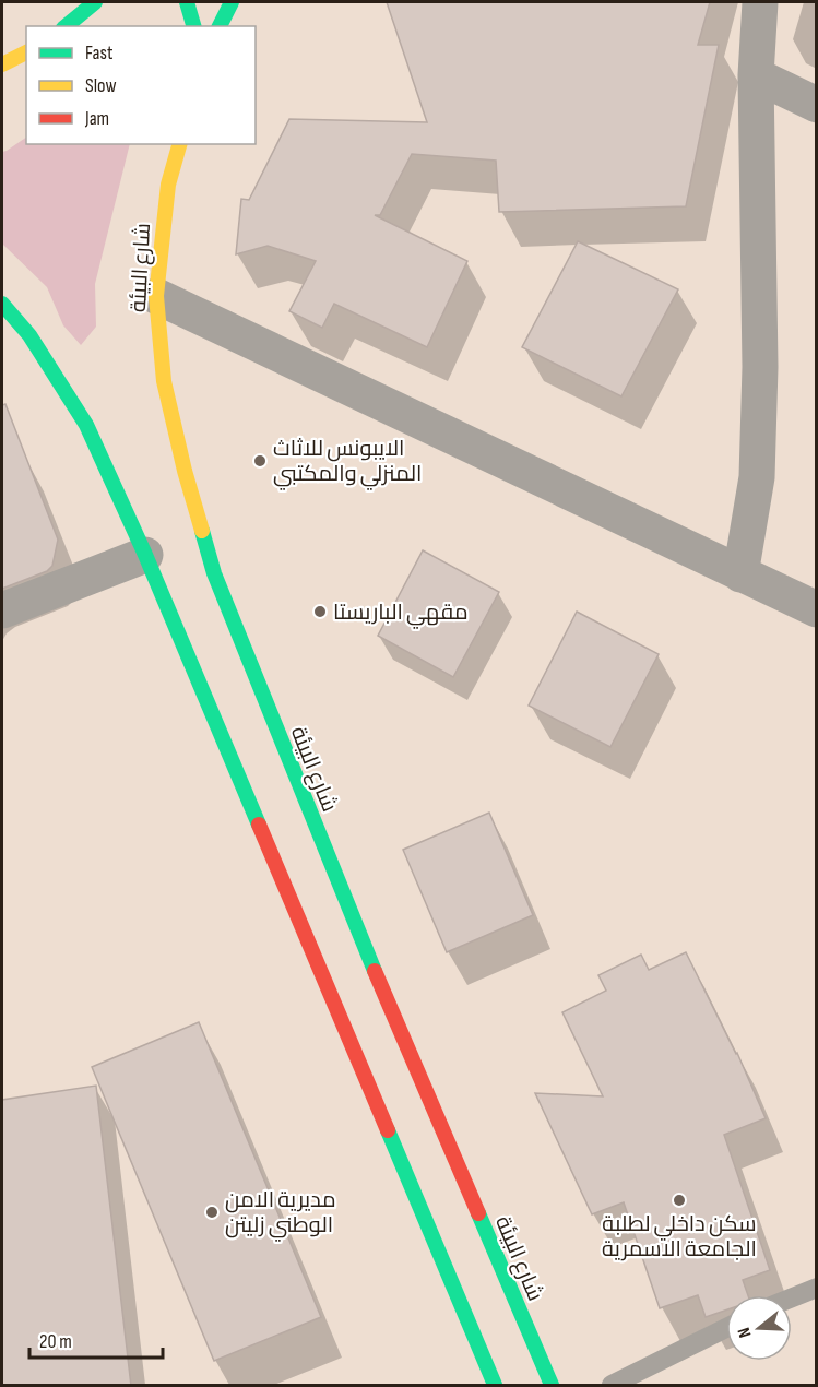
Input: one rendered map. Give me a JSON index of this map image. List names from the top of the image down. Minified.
{"streets":{"main road":["شارع البيئة"]},"places":["الايبونس للاثاث المنزلي والمكتبي","مقهي الباريستا","سكن داخلي لطلبة الجامعة اﻻسمرية","مديرية الامن الوطني زليتن"],"legend":["Fast","Slow","Jam"],"scale_bar":"20 m","north":"left"}
